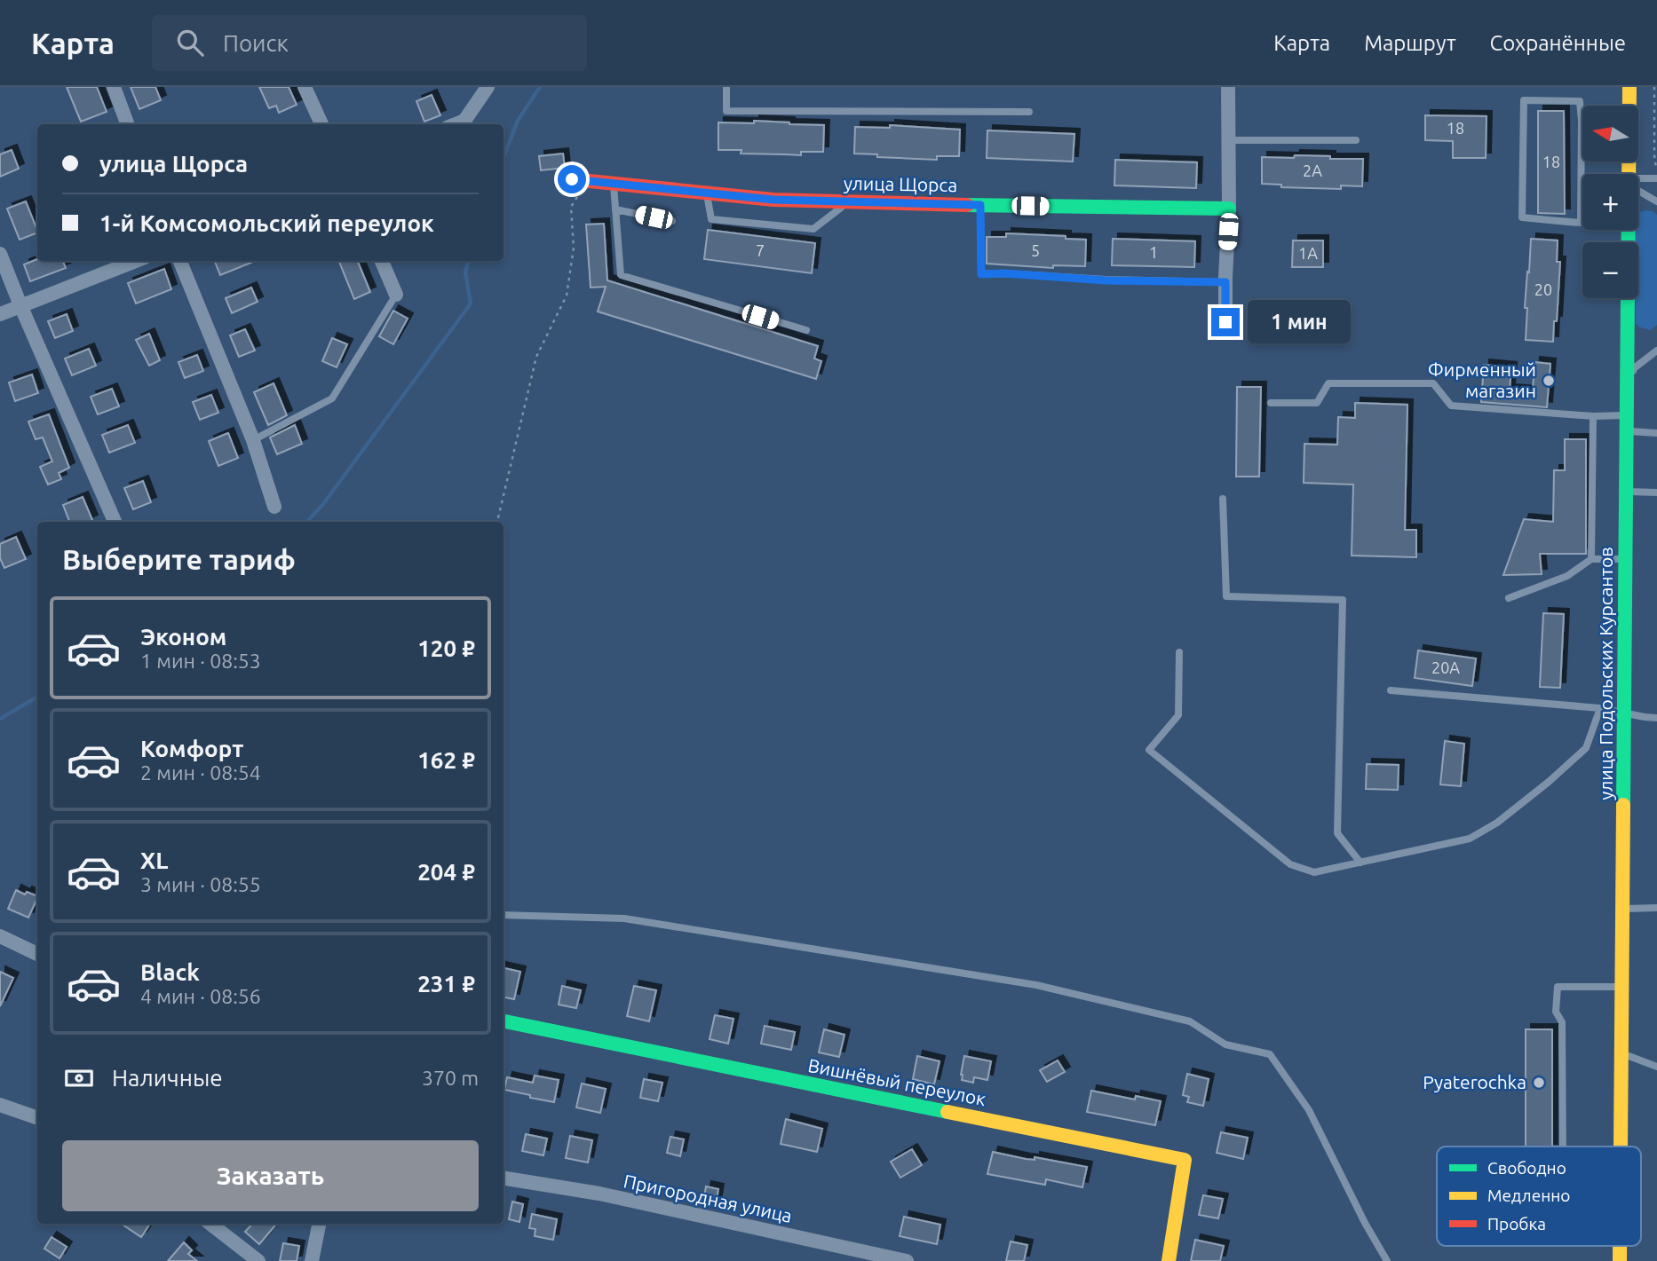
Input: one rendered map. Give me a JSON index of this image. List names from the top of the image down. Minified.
{"streets":{"street":["улица Щорса","улица Подольских Курсантов","Вишнёвый переулок","Пригородная улица"]},"places":["Фирменный магазин","Pyaterochka"],"house_numbers":["18","18","2А","7","5","1","1А","20","20А"],"legend":["Свободно","Медленно","Пробка"],"north":"left","page":{"header":"Карта","search":"Поиск","nav":["Карта","Маршрут","Сохранённые"],"map_buttons":["+","−"],"banner":["улица Щорса","1-й Комсомольский переулок"],"bubble":"1 мин","heading":"Выберите тариф","list":[{"name":"Эконом","note":"1 мин · 08:53","value":"120 ₽"},{"name":"Комфорт","note":"2 мин · 08:54","value":"162 ₽"},{"name":"XL","note":"3 мин · 08:55","value":"204 ₽"},{"name":"Black","note":"4 мин · 08:56","value":"231 ₽"}],"pay":["Наличные","370 m"],"buttons":"Заказать"}}
